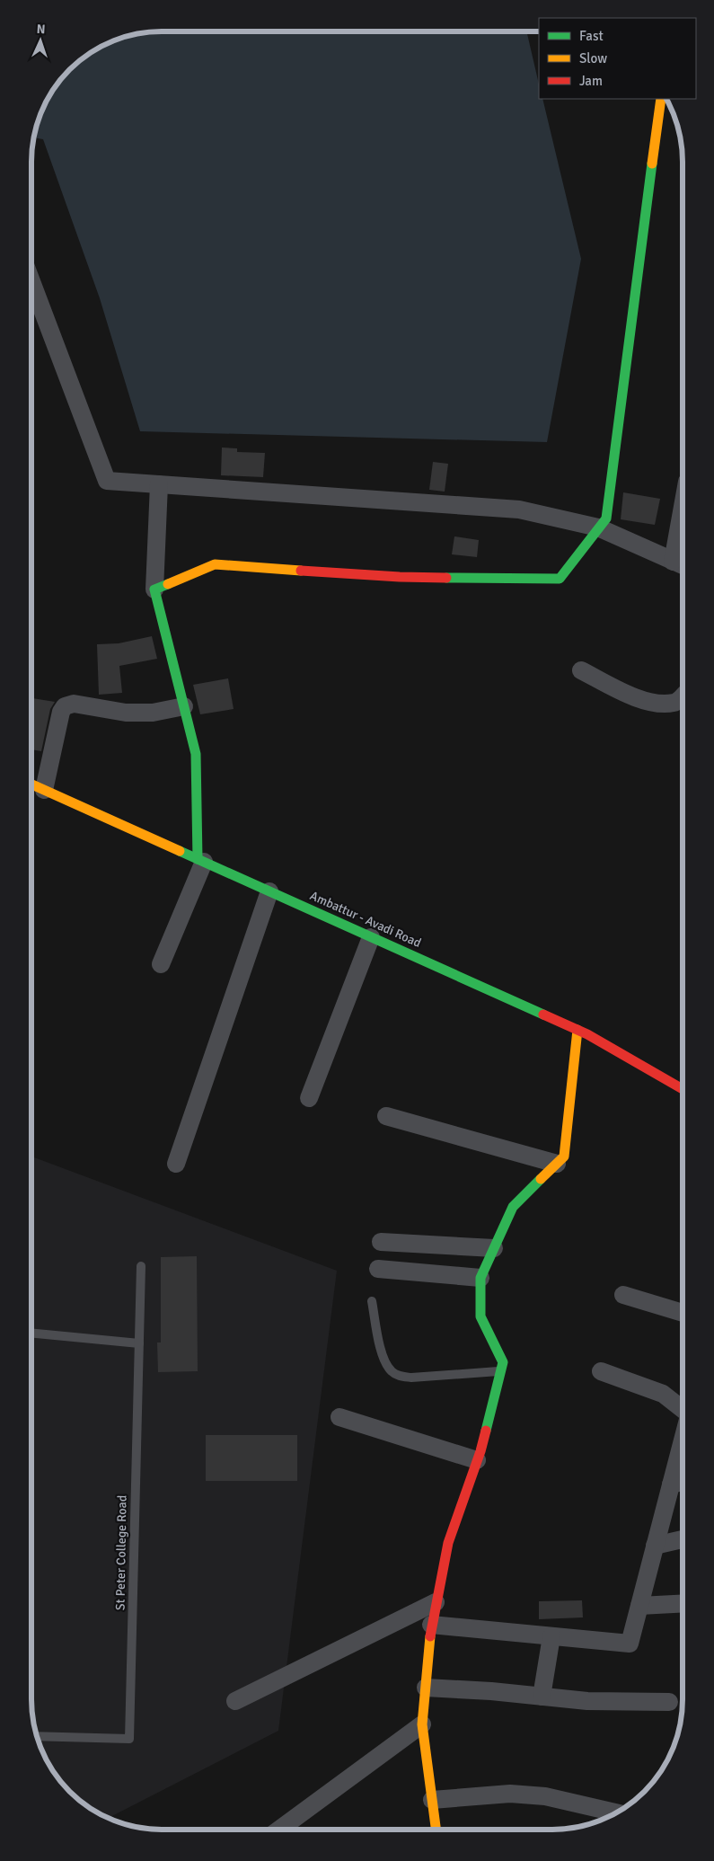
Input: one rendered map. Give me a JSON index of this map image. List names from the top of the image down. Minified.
{"streets":{"street":["Ambattur - Avadi Road"],"lane":["St Peter College Road"]},"legend":["Fast","Slow","Jam"],"north":"top"}
